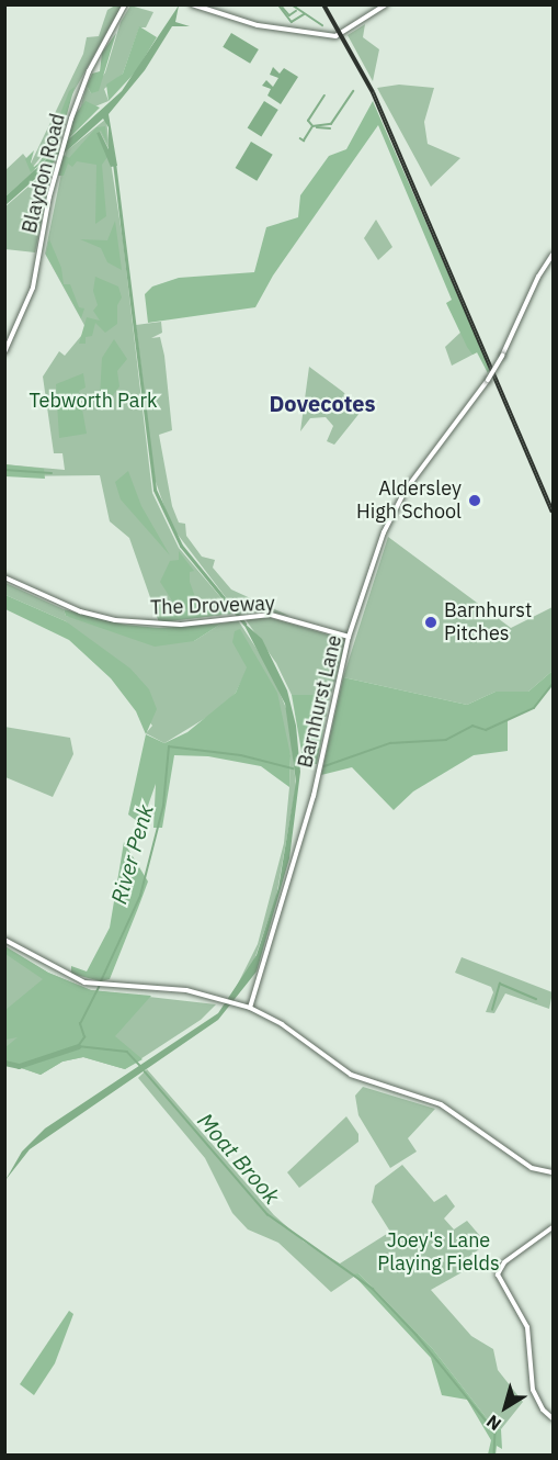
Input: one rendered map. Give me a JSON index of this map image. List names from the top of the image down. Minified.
{"streets":{"street":["Blaydon Road","The Droveway","Barnhurst Lane"]},"crossings":[["The Droveway","Barnhurst Lane"]],"districts":["Dovecotes"],"water":["River Penk","Moat Brook"],"parks":["Tebworth Park","Joey's Lane Playing Fields"],"places":["Aldersley High School","Barnhurst Pitches"],"north":"bottom left"}
